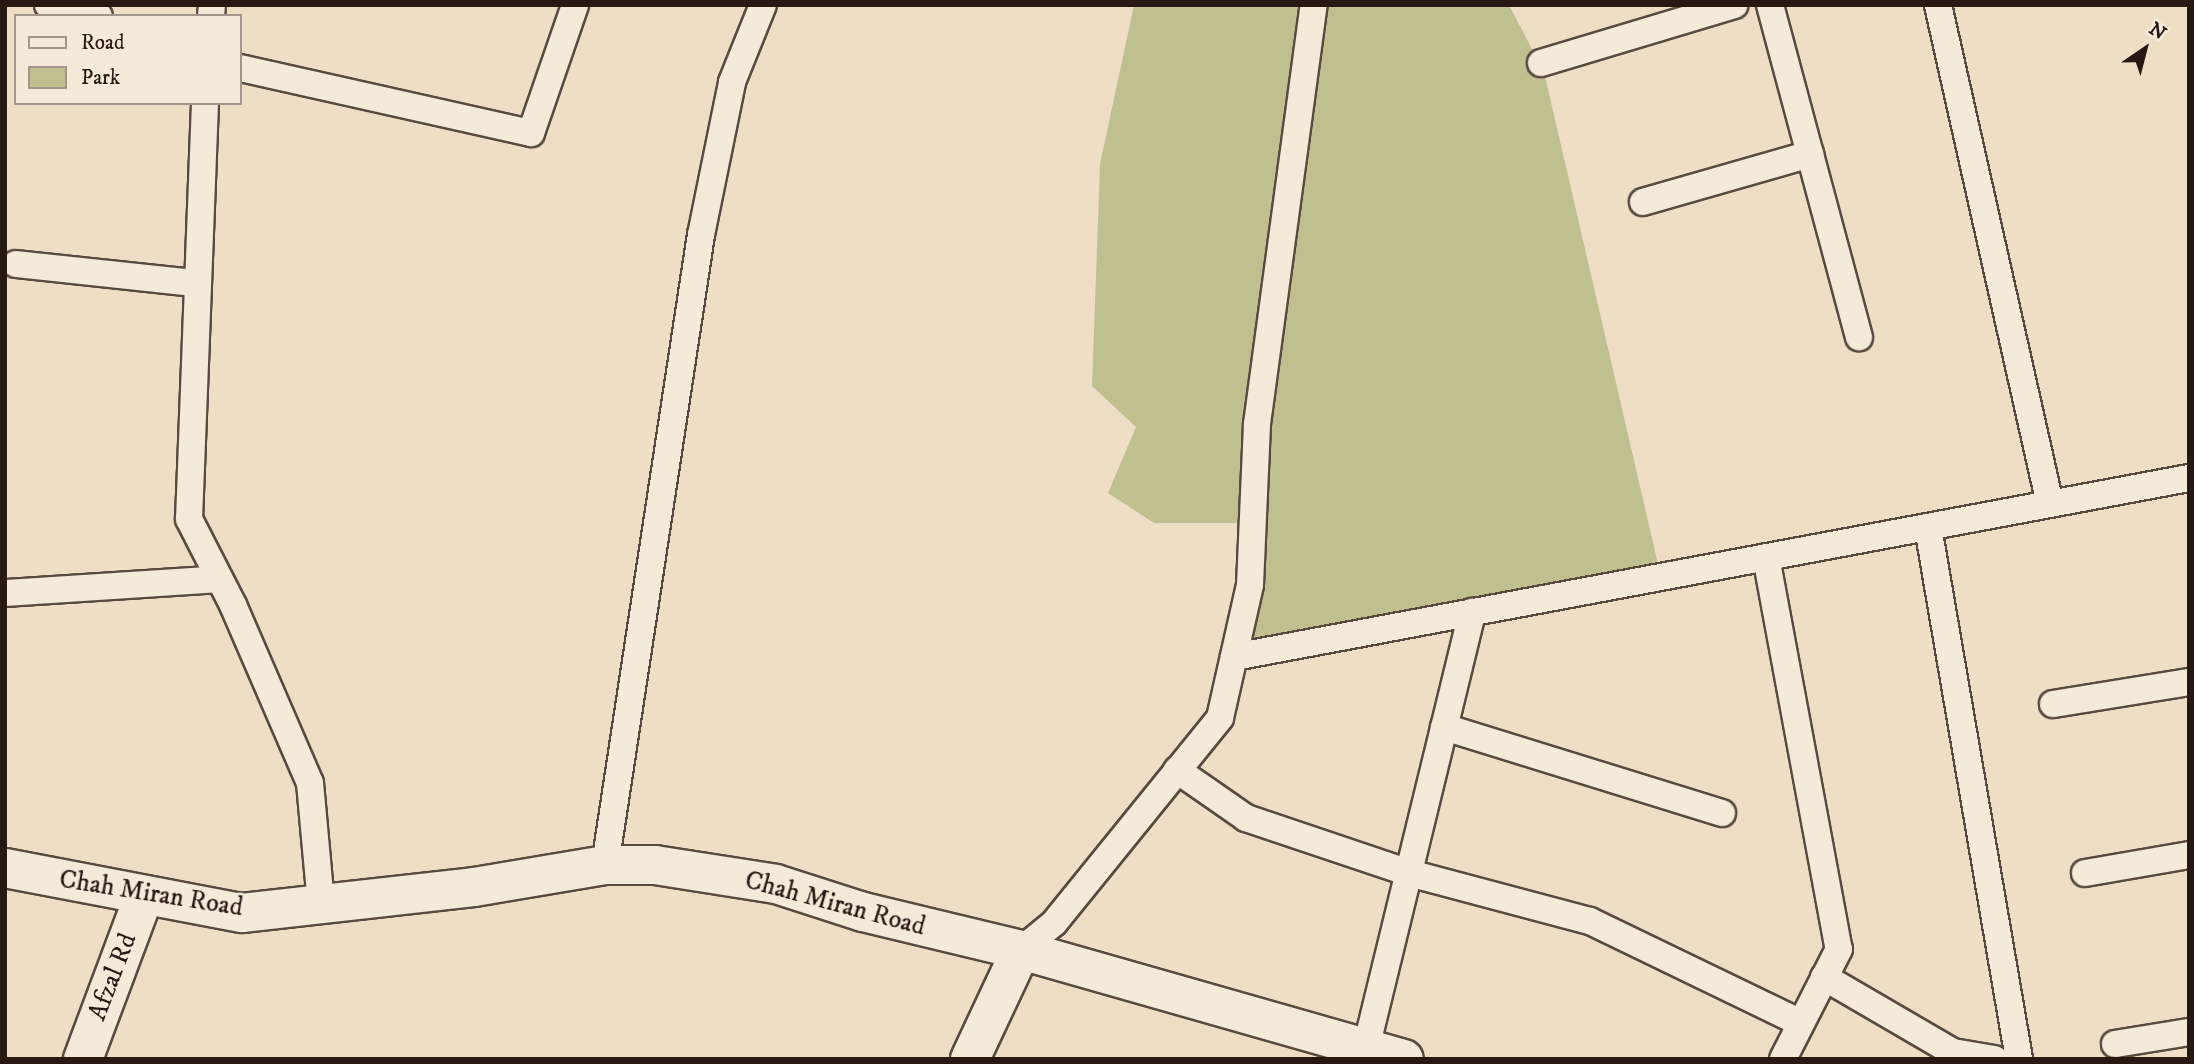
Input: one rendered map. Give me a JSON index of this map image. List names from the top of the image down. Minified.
{"streets":{"main road":["Chah Miran Road","Afzal Rd"]},"crossings":[["Chah Miran Road","Afzal Rd"]],"legend":["Road","Park"],"north":"top right"}
